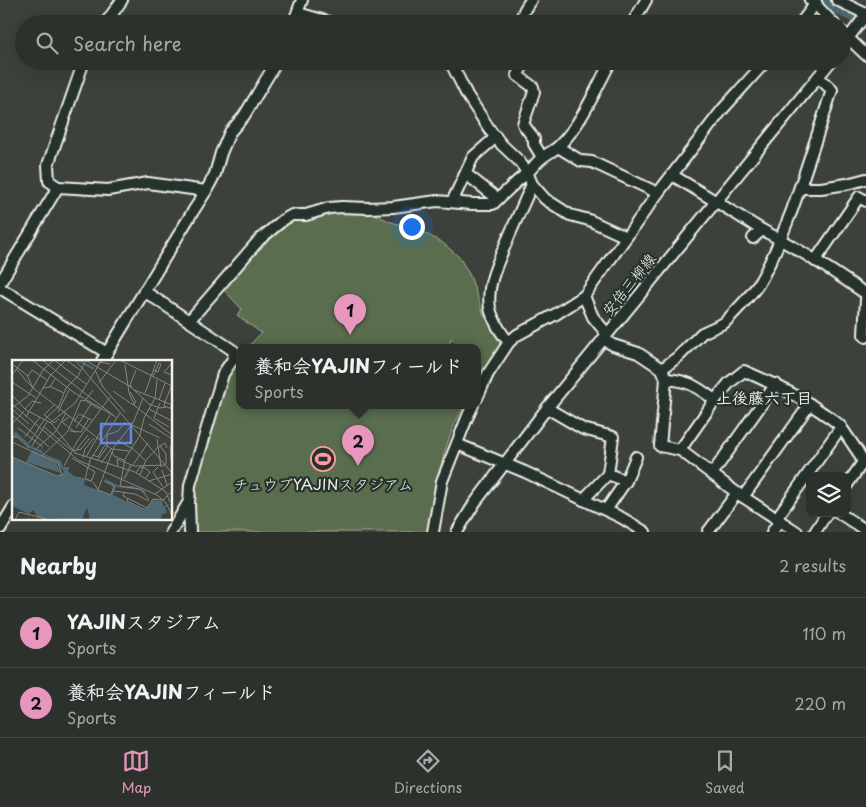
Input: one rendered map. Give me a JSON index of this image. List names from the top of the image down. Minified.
{"streets":{"street":["安倍三柳線"]},"districts":["上後藤六丁目"],"places":{"sports":["チュウブYAJINスタジアム"]},"page":{"search":"Search here","pins":["1","2"],"popup":["養和会YAJINフィールド","Sports"],"heading":["Nearby","2 results"],"list":[{"mark":"1","name":"YAJINスタジアム","note":"Sports","value":"110 m"},{"mark":"2","name":"養和会YAJINフィールド","note":"Sports","value":"220 m"}],"nav":["Map","Directions","Saved"]}}
